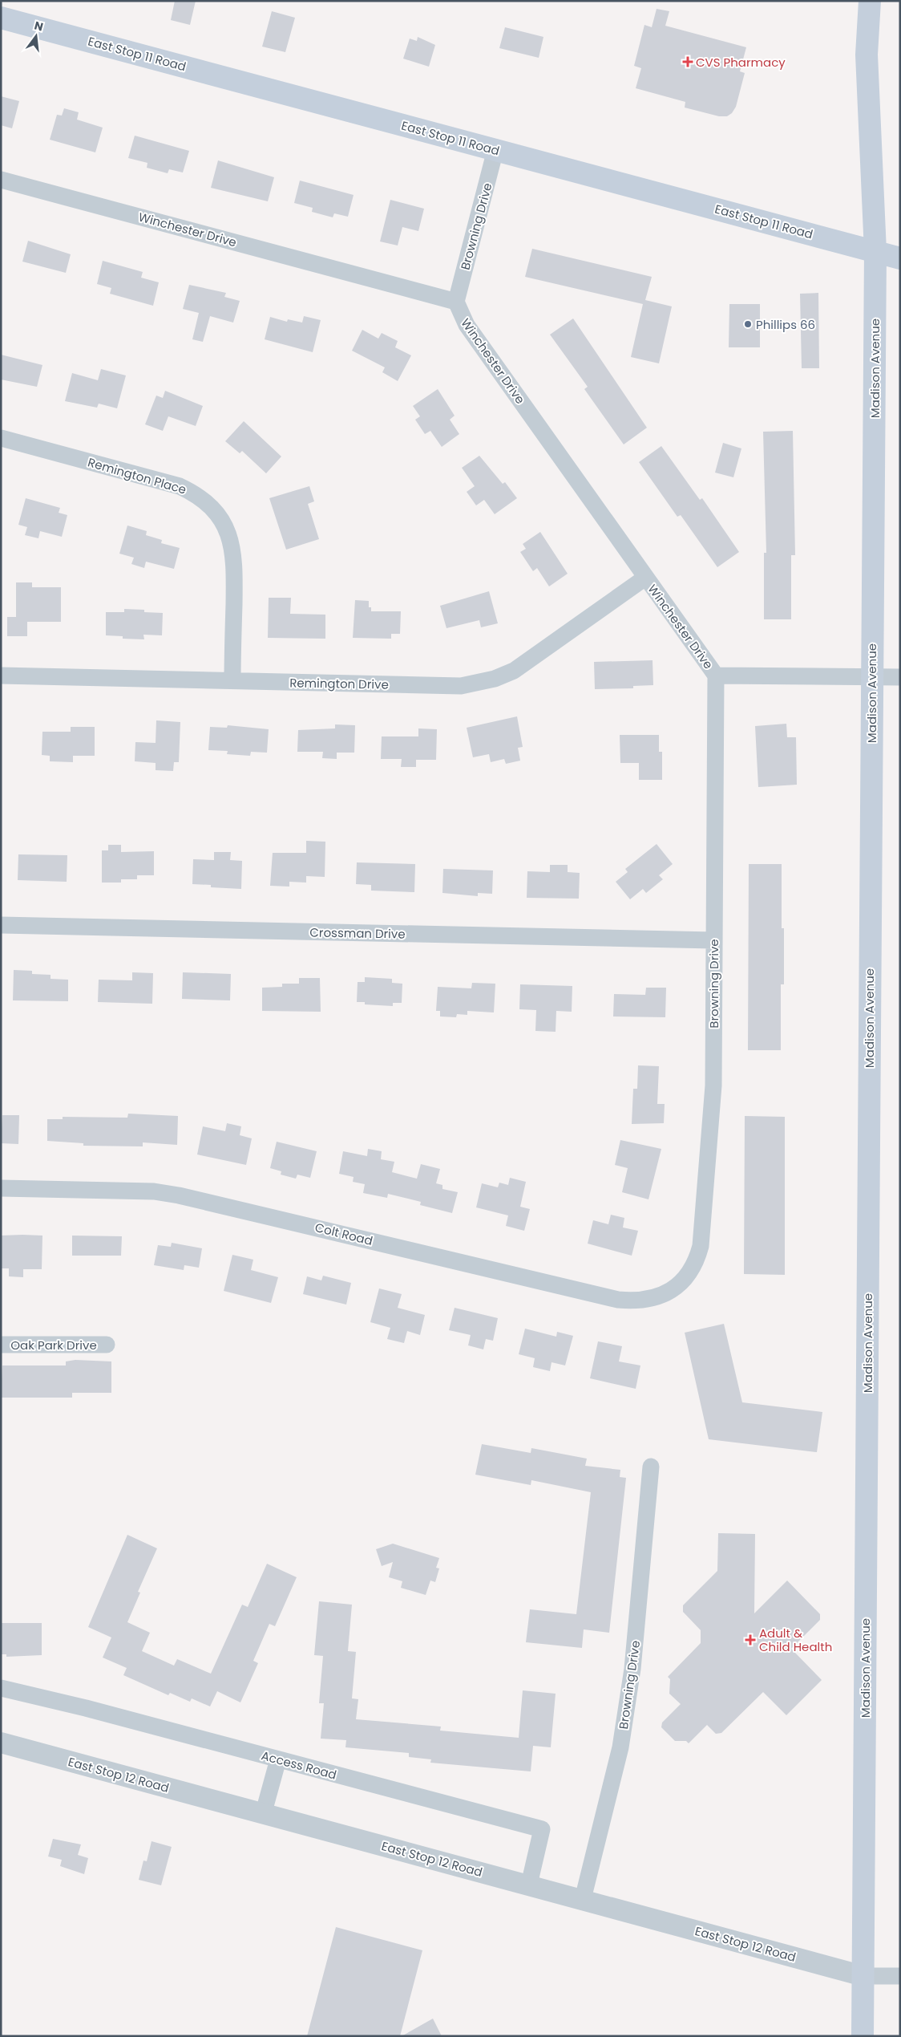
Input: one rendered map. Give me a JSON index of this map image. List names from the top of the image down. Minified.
{"streets":{"main road":["East Stop 11 Road","Madison Avenue"],"street":["Browning Drive","Winchester Drive","Remington Place","Remington Drive","Crossman Drive","Colt Road","Oak Park Drive","Access Road","East Stop 12 Road"]},"crossings":[["East Stop 11 Road","Browning Drive"],["East Stop 11 Road","Madison Avenue"],["Browning Drive","Winchester Drive"],["Browning Drive","Crossman Drive"],["Browning Drive","Colt Road"],["Browning Drive","East Stop 12 Road"],["Winchester Drive","Madison Avenue"],["Winchester Drive","Remington Drive"],["Madison Avenue","East Stop 12 Road"],["Remington Place","Remington Drive"],["Access Road","East Stop 12 Road"]],"places":{"health":["CVS Pharmacy","Adult & Child Health"],"other":["Phillips 66"]},"north":"top"}
